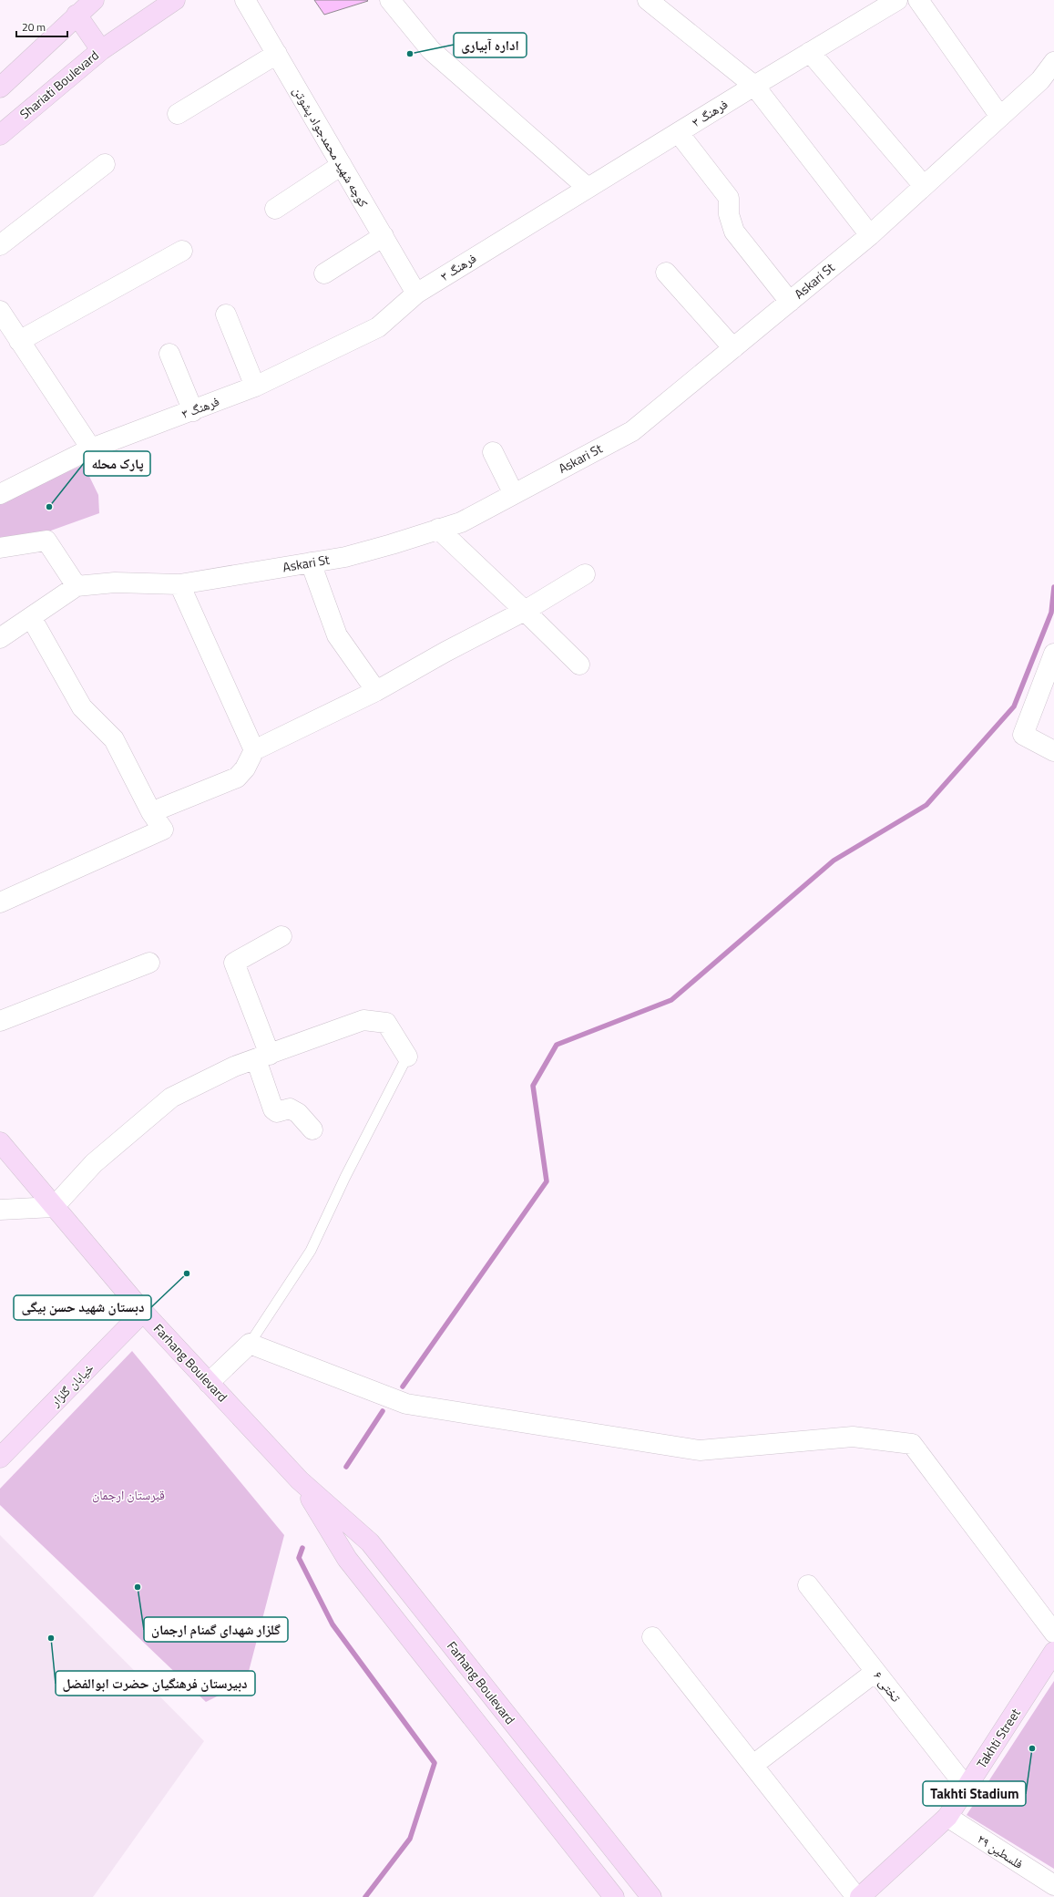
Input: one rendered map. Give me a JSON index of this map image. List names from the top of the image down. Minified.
{"streets":{"main road":["Shariati Boulevard","Farhang Boulevard","خیابان گلزار","Takhti Street"],"street":["فرهنگ ۳","کوچه شهید محمدجواد پشوتن","Askari St","تختی ۶","فلسطین ۲۹"]},"crossings":[["فرهنگ ۳","کوچه شهید محمدجواد پشوتن"],["Farhang Boulevard","خیابان گلزار"],["تختی ۶","Takhti Street"],["Takhti Street","فلسطین ۲۹"]],"parks":["قبرستان ارجمان"],"places":["اداره آبیاری","پارک محله","دبستان شهید حسن بیگی","گلزار شهدای گمنام ارجمان","دبیرستان فرهنگیان حضرت ابوالفضل","Takhti Stadium"],"scale_bar":"20 m"}
